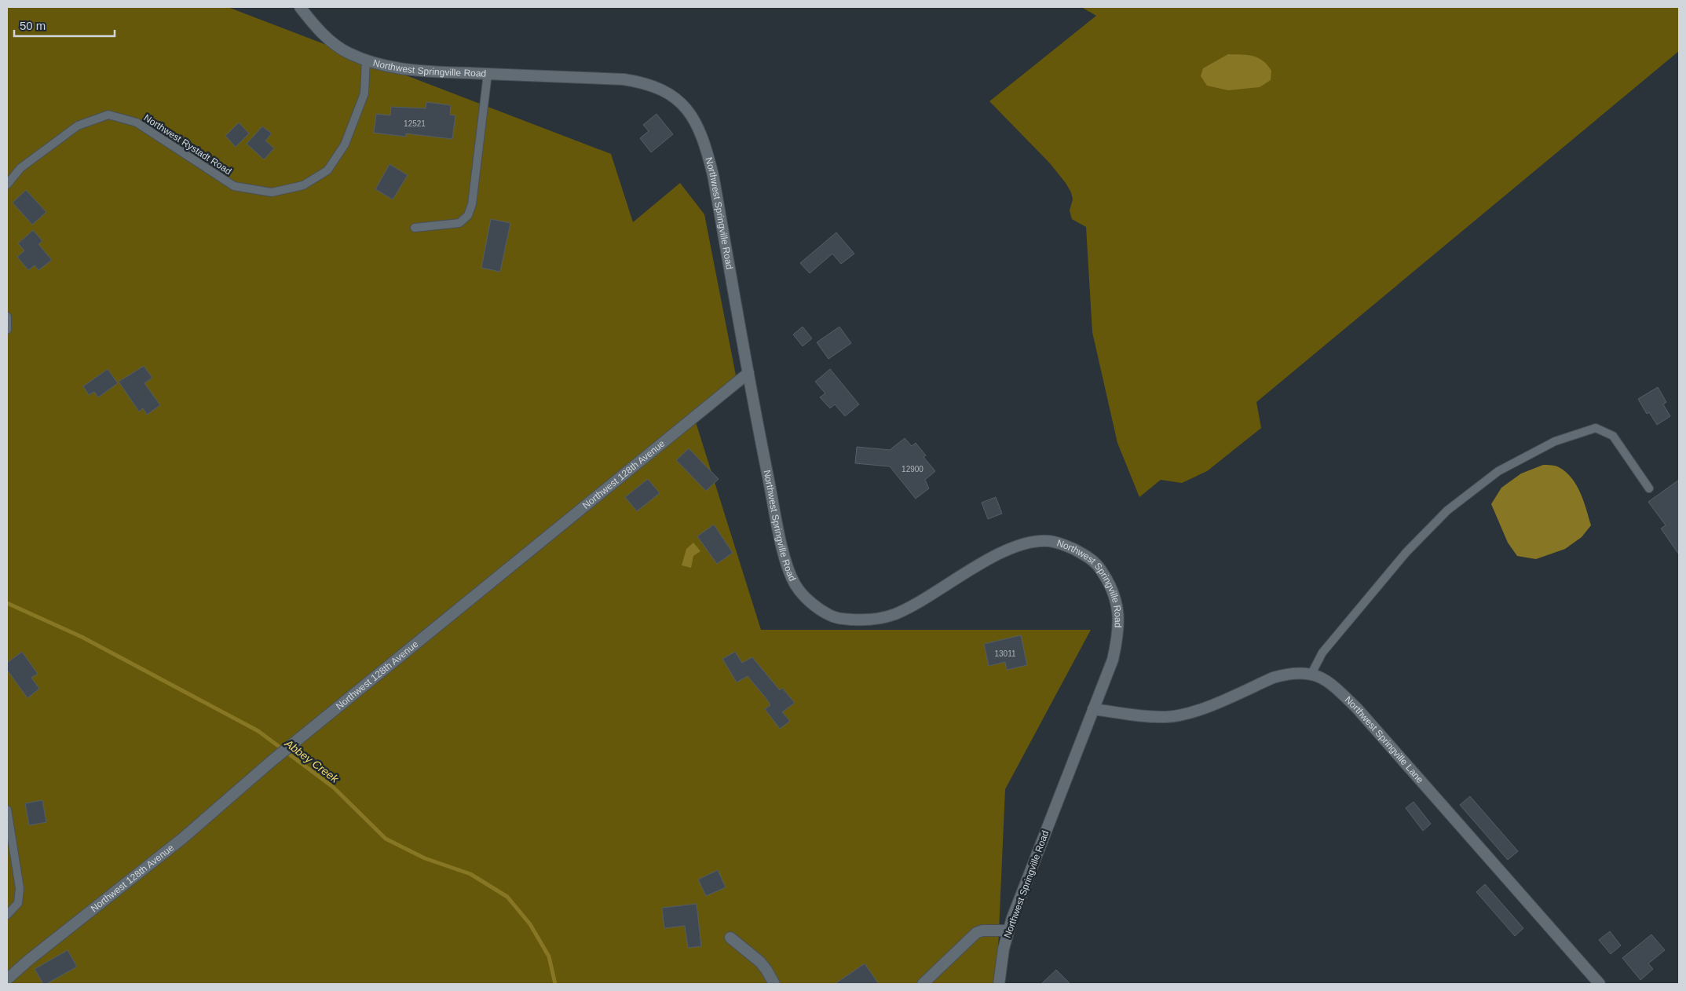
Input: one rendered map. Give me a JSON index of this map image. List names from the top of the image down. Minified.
{"streets":{"street":["Northwest Springville Road","Northwest 128th Avenue","Northwest Springville Lane"],"lane":["Northwest Rystadt Road"]},"crossings":[["Northwest Springville Road","Northwest Rystadt Road"],["Northwest Springville Road","Northwest 128th Avenue"],["Northwest Springville Road","Northwest Springville Lane"]],"water":["Abbey Creek"],"house_numbers":["12521","12900","13011"],"scale_bar":"50 m"}
